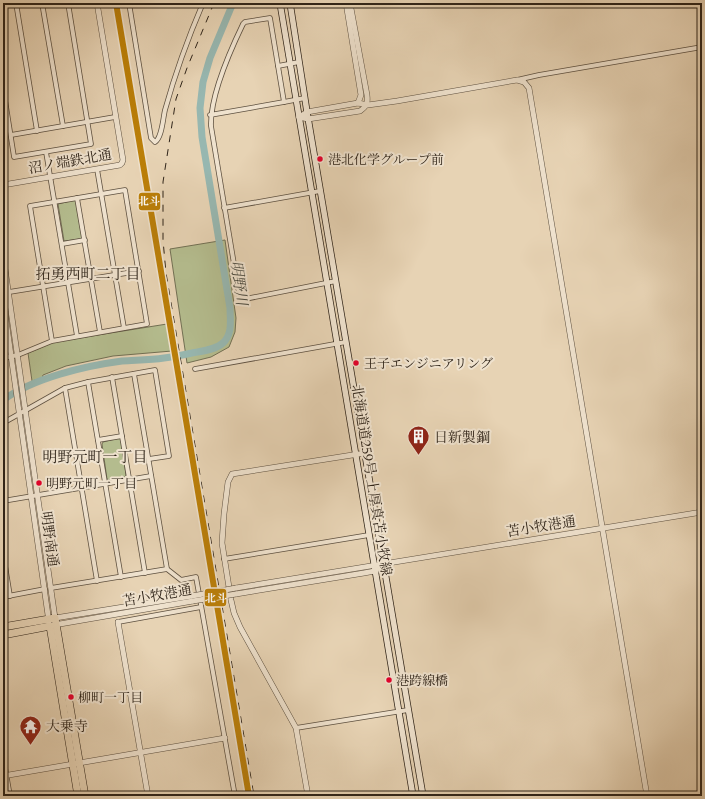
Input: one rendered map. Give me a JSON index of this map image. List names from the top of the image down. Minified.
{"streets":{"main road":["北海道道259号 上厚真苫小牧線"],"street":["沼ノ端鉄北通","苫小牧港通","明野南通"]},"crossings":[["北海道道259号 上厚真苫小牧線","苫小牧港通"],["苫小牧港通","明野南通"]],"districts":["拓勇西町二丁目","明野元町一丁目"],"water":["明野川"],"places":{"other":["港北化学グループ前","王子エンジニアリング","明野元町一丁目","港跨線橋","柳町一丁目"],"building":["日新製鋼"],"temple":["大乗寺"]},"lines":["transit line 北斗"]}
